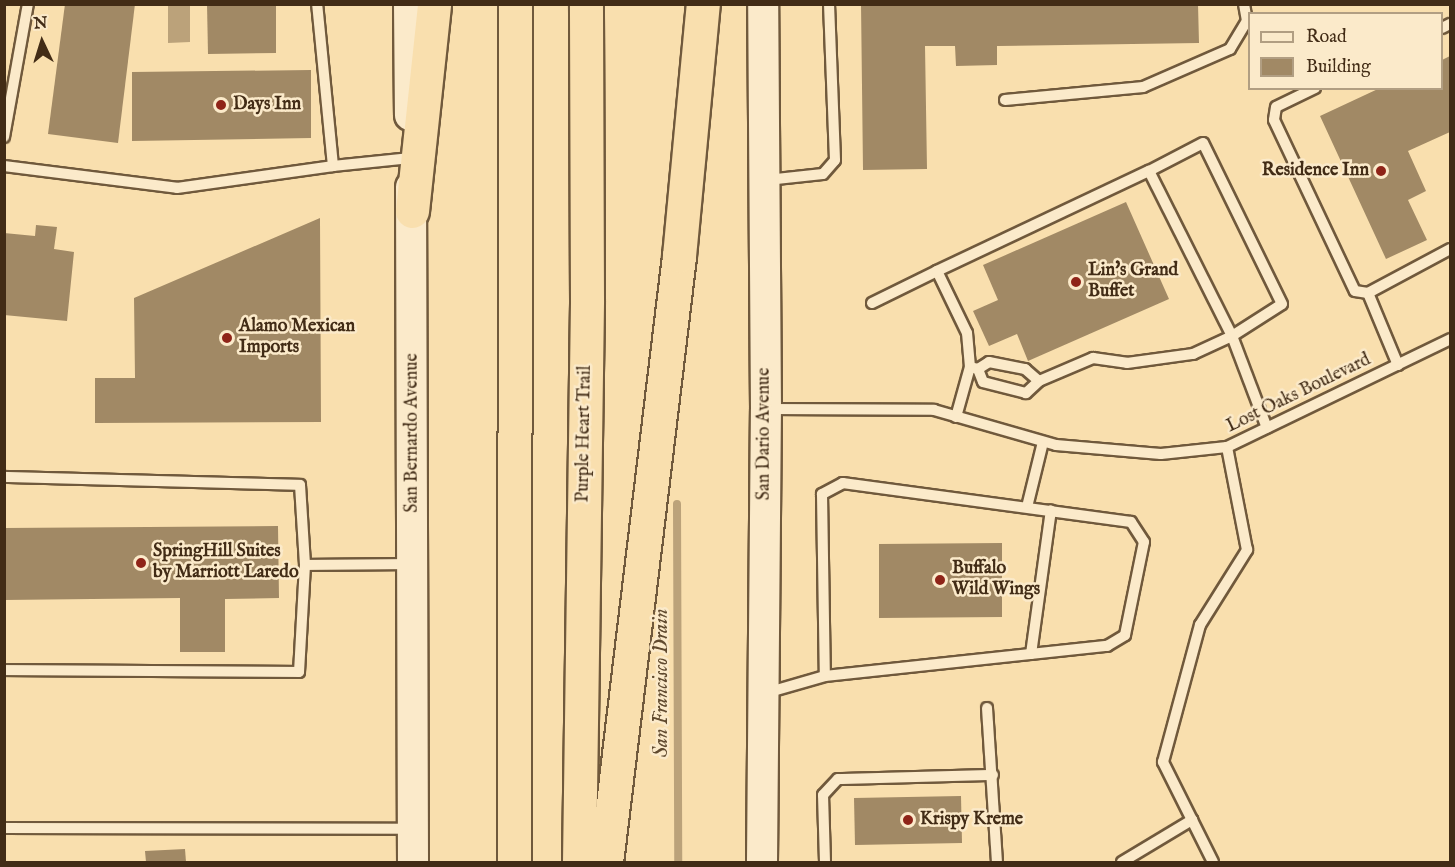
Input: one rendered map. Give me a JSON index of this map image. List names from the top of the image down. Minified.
{"streets":{"highway":["Purple Heart Trail"],"main road":["San Bernardo Avenue","San Dario Avenue"],"lane":["Lost Oaks Boulevard"]},"crossings":[["Lost Oaks Boulevard","San Dario Avenue"]],"water":["San Francisco Drain"],"places":["Days Inn","Residence Inn","Lin's Grand Buffet","Alamo Mexican Imports","SpringHill Suites by Marriott Laredo","Buffalo Wild Wings","Krispy Kreme"],"legend":["Road","Building"],"north":"top"}
